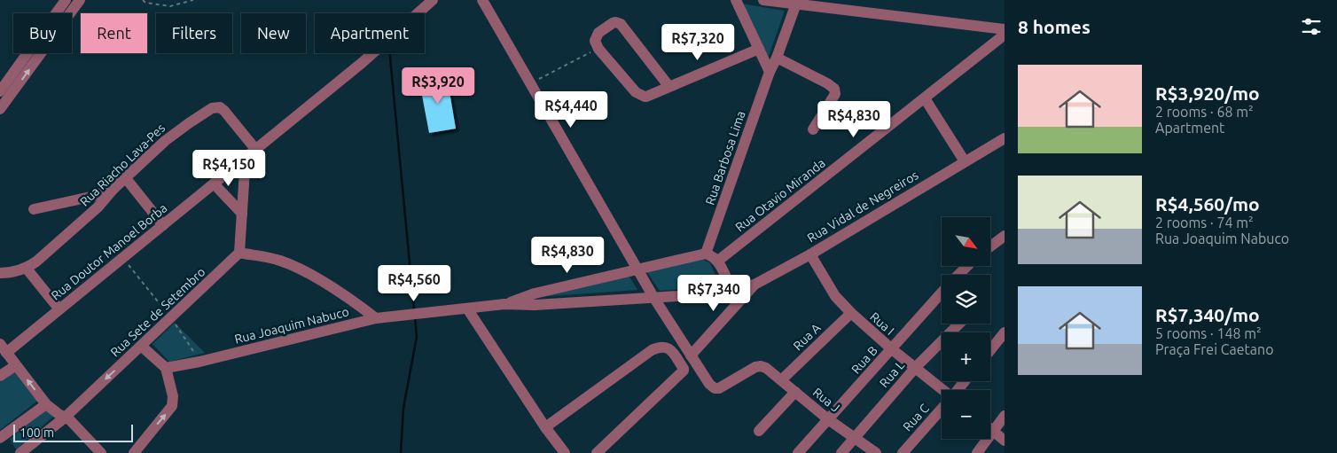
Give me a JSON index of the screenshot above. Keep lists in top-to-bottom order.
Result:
{
  "streets": {
    "street": [
      "Rua Barbosa Lima",
      "Rua Riacho Lava-Pes",
      "Rua Otavio Miranda",
      "Rua Vidal de Negreiros",
      "Rua Doutor Manoel Borba",
      "Rua Sete de Setembro",
      "Rua I",
      "Rua Joaquim Nabuco",
      "Rua A",
      "Rua B",
      "Rua L",
      "Rua J",
      "Rua C"
    ]
  },
  "crossings": [
    ["Rua Riacho Lava-Pes", "Rua Doutor Manoel Borba"],
    ["Rua Vidal de Negreiros", "Rua I"],
    ["Rua Vidal de Negreiros", "Rua Joaquim Nabuco"],
    ["Rua I", "Rua A"],
    ["Rua I", "Rua B"],
    ["Rua I", "Rua L"],
    ["Rua A", "Rua J"],
    ["Rua B", "Rua J"],
    ["Rua L", "Rua J"]
  ],
  "one_way": ["Rua Sete de Setembro"],
  "scale_bar": "100 m",
  "north": "bottom right",
  "page": {
    "heading": "8 homes",
    "chip": [
      "Buy",
      "Rent",
      "Filters",
      "New",
      "Apartment"
    ],
    "price": [
      "R$7,320",
      "R$3,920",
      "R$4,440",
      "R$4,830",
      "R$4,150",
      "R$4,830",
      "R$4,560",
      "R$7,340"
    ],
    "list": [
      {
        "name": "R$3,920/mo",
        "note": "2 rooms · 68 m² · Apartment"
      },
      {
        "name": "R$4,560/mo",
        "note": "2 rooms · 74 m² · Rua Joaquim Nabuco"
      },
      {
        "name": "R$7,340/mo",
        "note": "5 rooms · 148 m² · Praça Frei Caetano"
      }
    ],
    "map_buttons": ["+", "−"],
    "scale": "100 m"
  }
}
